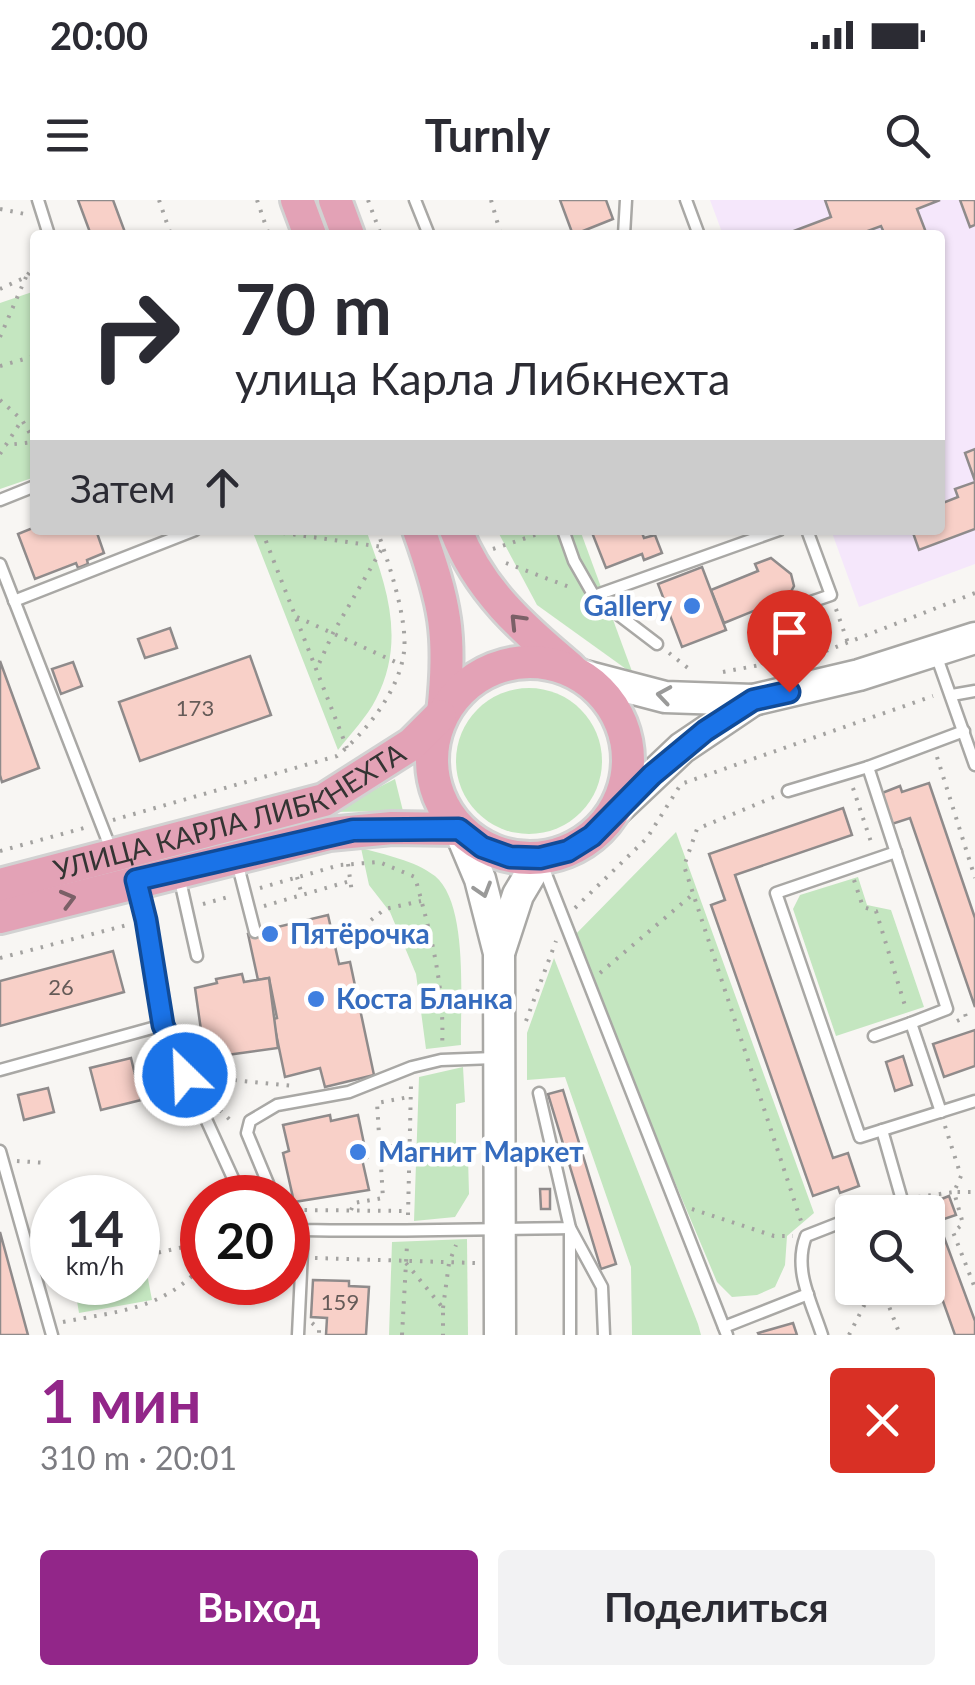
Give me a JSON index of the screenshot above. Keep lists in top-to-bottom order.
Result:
{
  "streets": {
    "main road": ["УЛИЦА КАРЛА ЛИБКНЕХТА"]
  },
  "places": [
    "Gallery",
    "Пятёрочка",
    "Коста Бланка",
    "Магнит Маркет"
  ],
  "house_numbers": ["173", "26", "159"],
  "page": {
    "status": "20:00",
    "header": "Turnly",
    "turn": ["70 m", "улица Карла Либкнехта"],
    "then": "Затем",
    "speed": "14 km/h",
    "limit": "20",
    "heading": ["1 мин", "310 m · 20:01"],
    "buttons": ["Выход", "Поделиться"]
  }
}
